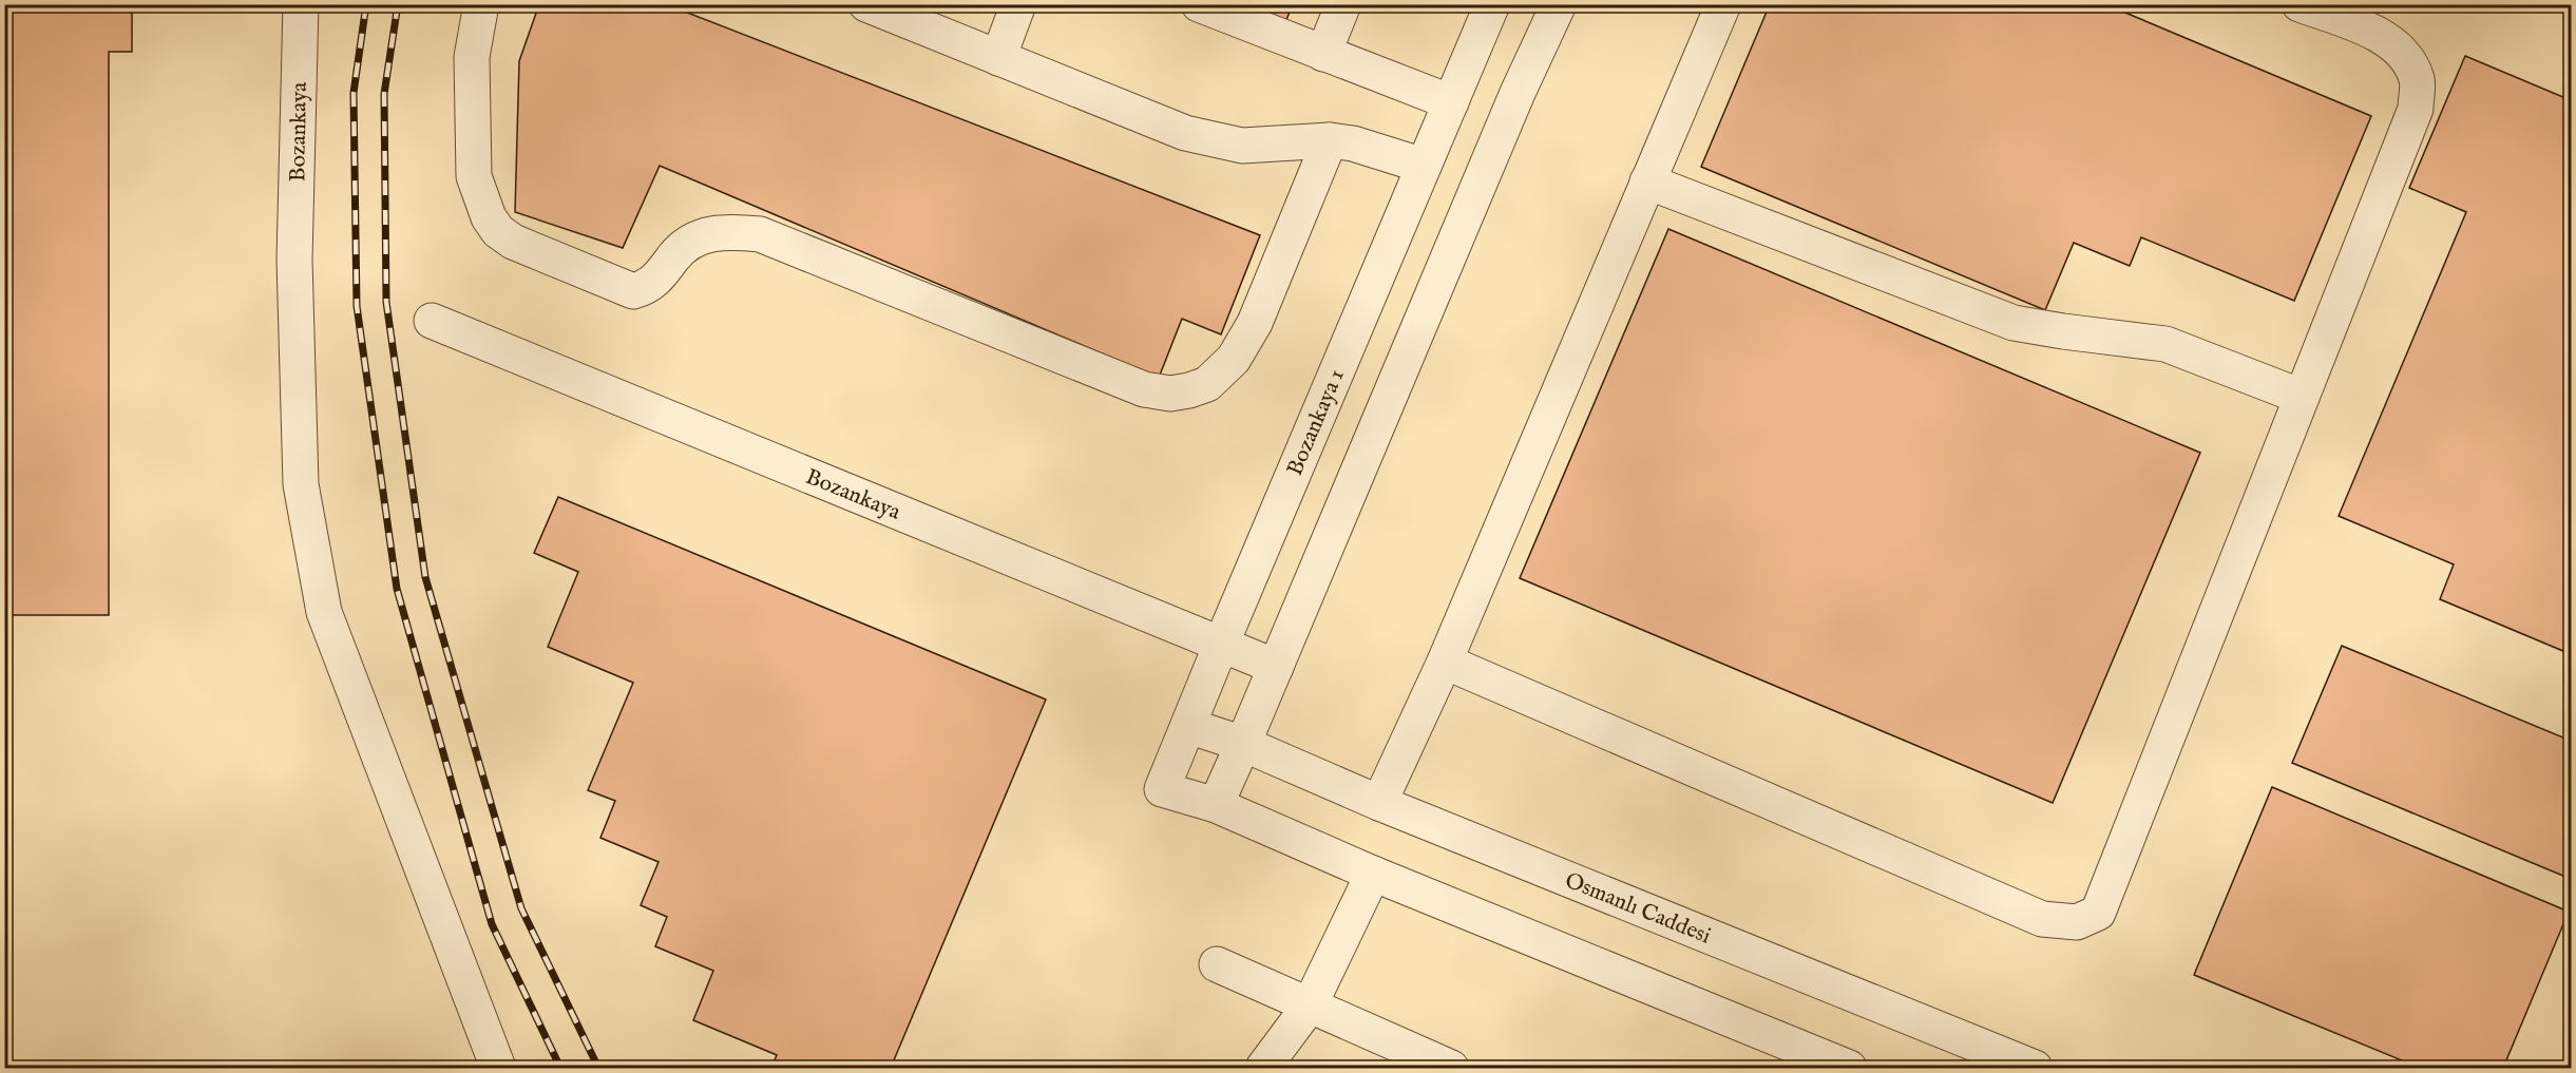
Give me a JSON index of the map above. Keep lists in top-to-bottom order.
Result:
{
  "streets": {
    "street": ["Bozankaya", "Bozankaya 1", "Osmanlı Caddesi"]
  },
  "crossings": [
    ["Bozankaya", "Bozankaya 1"],
    ["Bozankaya 1", "Osmanlı Caddesi"]
  ]
}
